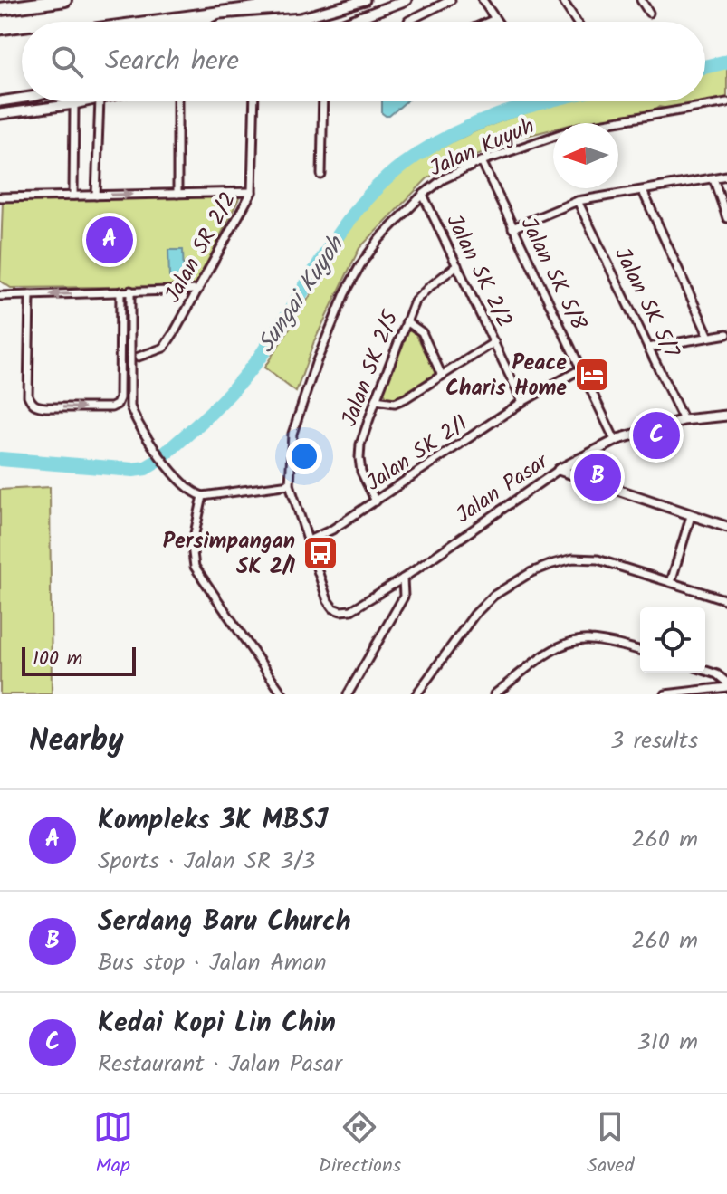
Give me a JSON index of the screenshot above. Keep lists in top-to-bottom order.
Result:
{
  "streets": {
    "street": [
      "Jalan Kuyuh",
      "Jalan SR 2/2",
      "Jalan SK 2/2",
      "Jalan SK 5/8",
      "Jalan SK 5/7",
      "Jalan SK 2/5",
      "Jalan SK 2/1",
      "Jalan Pasar"
    ]
  },
  "crossings": [
    ["Jalan Kuyuh", "Jalan SK 2/2"],
    ["Jalan Kuyuh", "Jalan SK 5/8"],
    ["Jalan Kuyuh", "Jalan SK 2/1"],
    ["Jalan Kuyuh", "Jalan Pasar"],
    ["Jalan SK 2/2", "Jalan SK 2/5"],
    ["Jalan SK 2/2", "Jalan SK 2/1"],
    ["Jalan SK 5/8", "Jalan SK 2/1"],
    ["Jalan SK 5/8", "Jalan Pasar"],
    ["Jalan SK 5/7", "Jalan Pasar"],
    ["Jalan SK 2/5", "Jalan SK 2/1"]
  ],
  "water": ["Sungai Kuyoh"],
  "places": {
    "hotel": ["Peace Charis Home"],
    "bus stop": ["Persimpangan SK 2/1"]
  },
  "scale_bar": "100 m",
  "north": "left",
  "page": {
    "search": "Search here",
    "pins": ["A", "C", "B"],
    "scale": "100 m",
    "heading": ["Nearby", "3 results"],
    "list": [
      {
        "mark": "A",
        "name": "Kompleks 3K MBSJ",
        "note": "Sports · Jalan SR 3/3",
        "value": "260 m"
      },
      {
        "mark": "B",
        "name": "Serdang Baru Church",
        "note": "Bus stop · Jalan Aman",
        "value": "260 m"
      },
      {
        "mark": "C",
        "name": "Kedai Kopi Lin Chin",
        "note": "Restaurant · Jalan Pasar",
        "value": "310 m"
      }
    ],
    "nav": ["Map", "Directions", "Saved"]
  }
}
